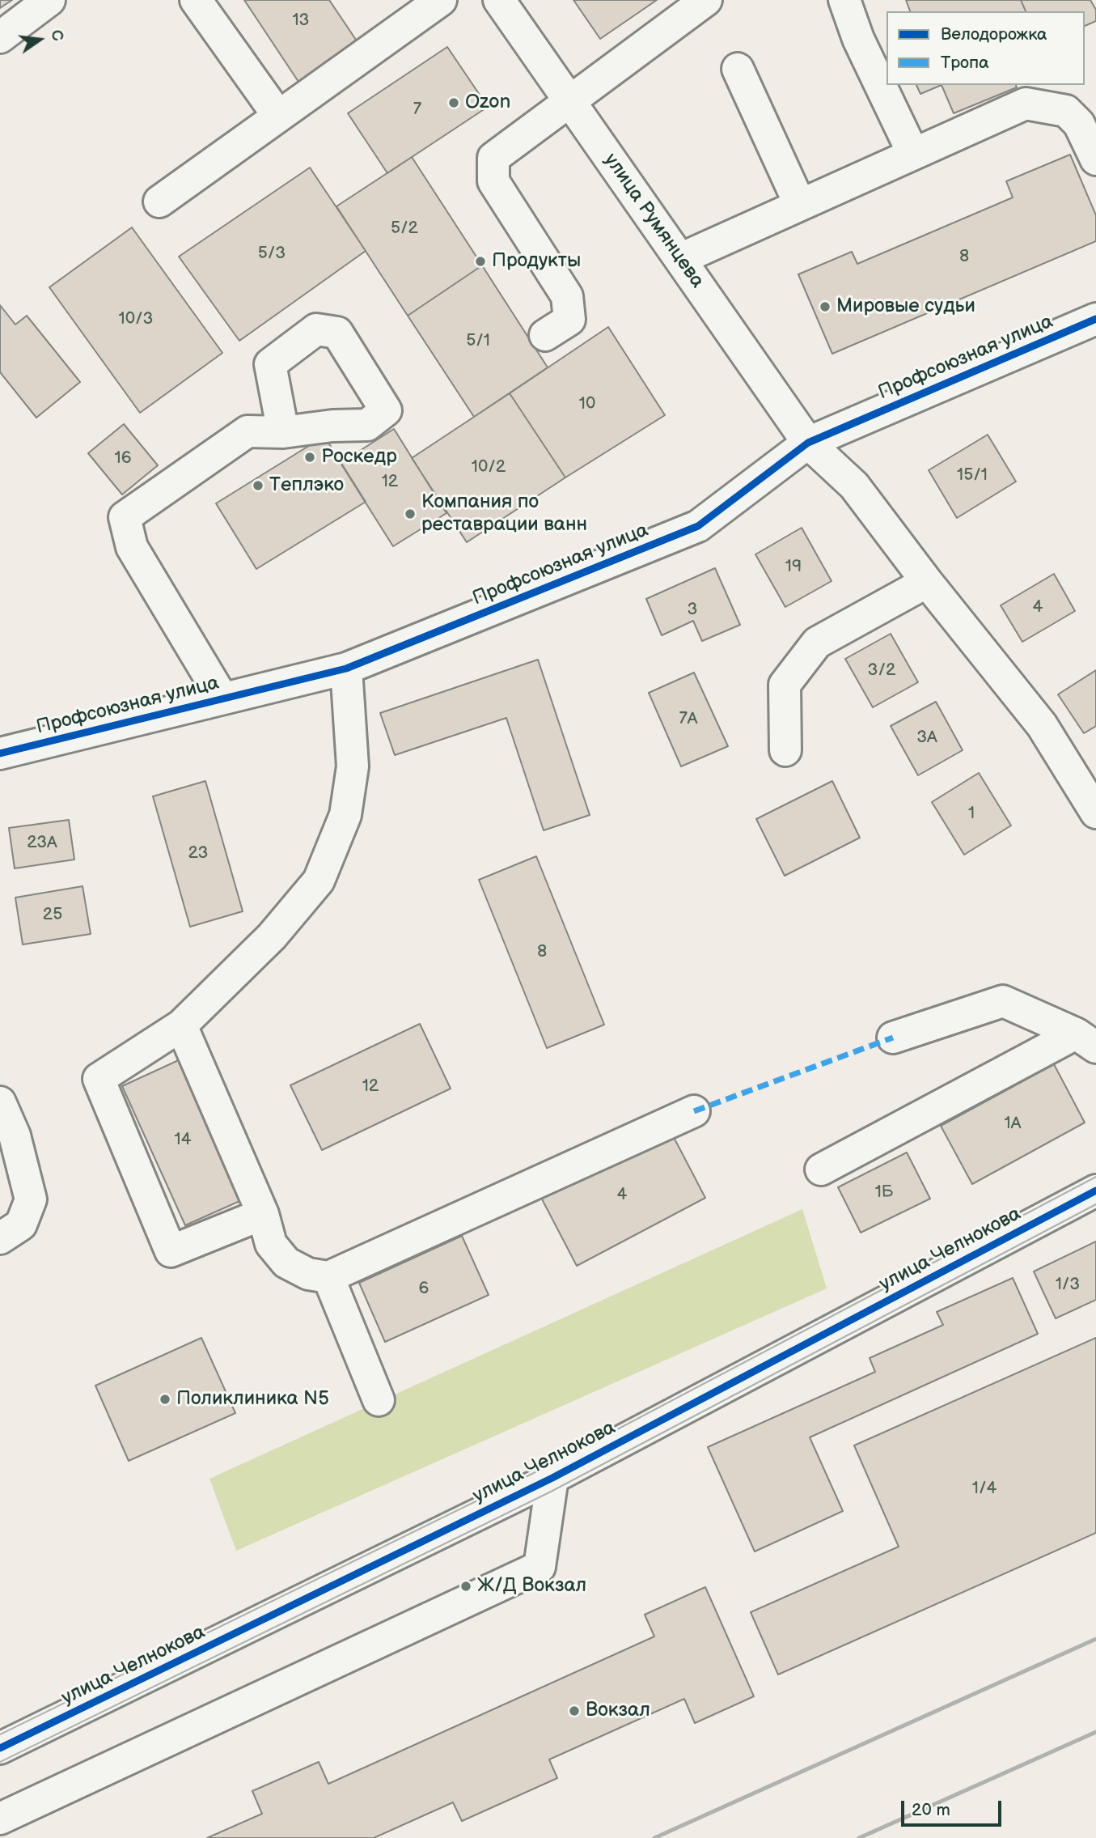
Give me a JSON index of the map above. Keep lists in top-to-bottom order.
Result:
{
  "streets": {
    "street": ["улица Румянцева", "Профсоюзная улица", "улица Челнокова"]
  },
  "crossings": [
    ["улица Румянцева", "Профсоюзная улица"]
  ],
  "places": [
    "Ozon",
    "Продукты",
    "Мировые судьи",
    "Роскедр",
    "Теплэко",
    "Компания по реставрации ванн",
    "Поликлиника N5",
    "Ж/Д Вокзал",
    "Вокзал"
  ],
  "house_numbers": [
    "13",
    "7",
    "5/2",
    "5/3",
    "8",
    "10/3",
    "5/1",
    "10",
    "16",
    "10/2",
    "15/1",
    "12",
    "19",
    "4",
    "3",
    "3/2",
    "7А",
    "3А",
    "1",
    "23А",
    "23",
    "25",
    "8",
    "12",
    "1А",
    "14",
    "1Б",
    "4",
    "1/3",
    "6",
    "1/4"
  ],
  "legend": ["Велодорожка", "Тропа"],
  "scale_bar": "20 m",
  "north": "right"
}
